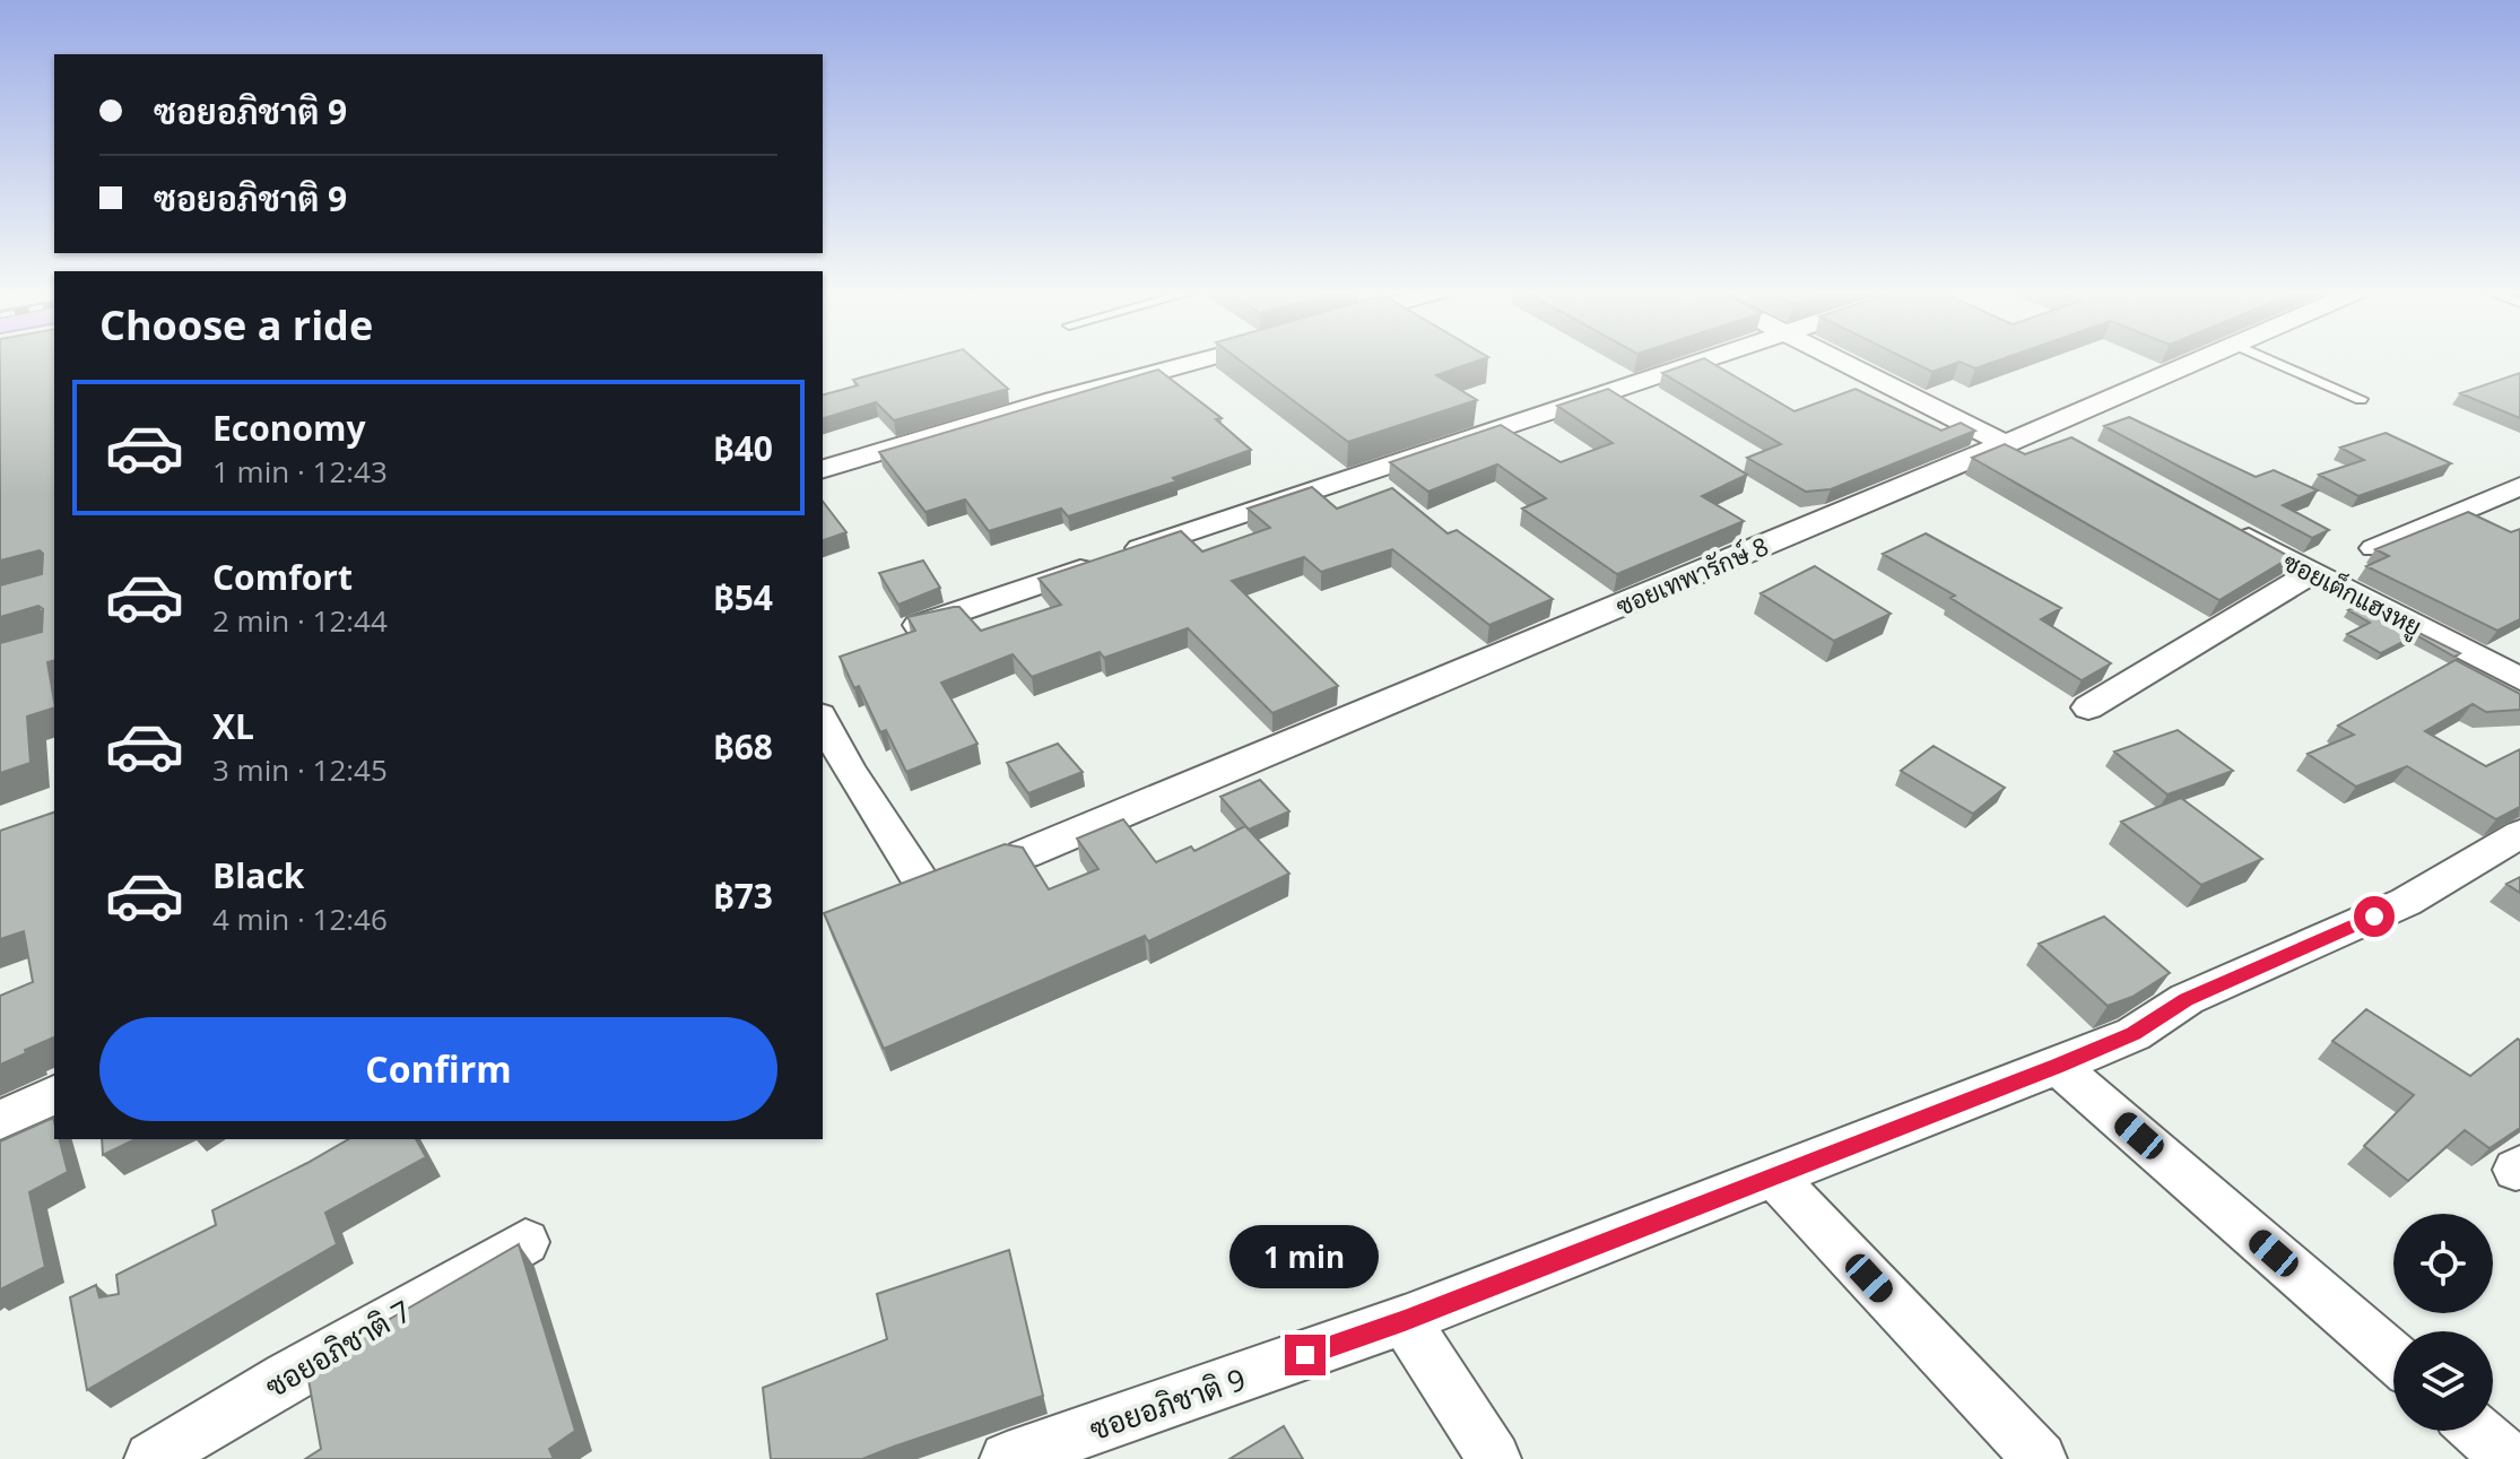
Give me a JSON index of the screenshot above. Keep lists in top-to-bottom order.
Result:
{
  "streets": {
    "street": [
      "ซอยเทพารักษ์ 8",
      "ซอยเต็กแฮงหยู",
      "ซอยอภิชาติ 7",
      "ซอยอภิชาติ 9"
    ]
  },
  "page": {
    "banner": ["ซอยอภิชาติ 9", "ซอยอภิชาติ 9"],
    "heading": "Choose a ride",
    "list": [
      {
        "name": "Economy",
        "note": "1 min · 12:43",
        "value": "฿40"
      },
      {
        "name": "Comfort",
        "note": "2 min · 12:44",
        "value": "฿54"
      },
      {
        "name": "XL",
        "note": "3 min · 12:45",
        "value": "฿68"
      },
      {
        "name": "Black",
        "note": "4 min · 12:46",
        "value": "฿73"
      }
    ],
    "buttons": "Confirm",
    "bubble": "1 min"
  }
}
